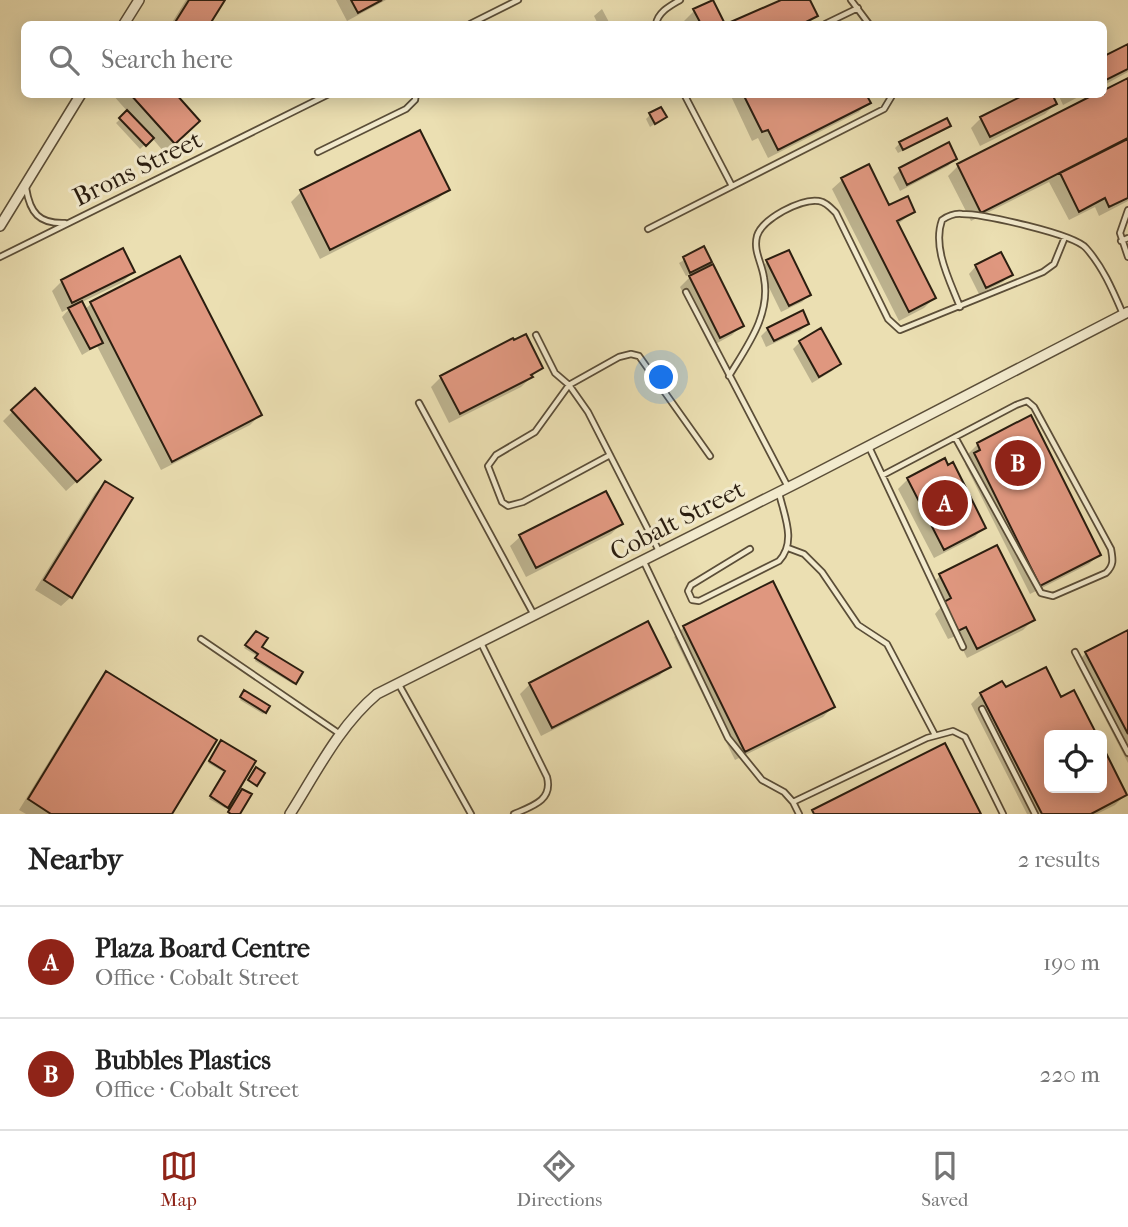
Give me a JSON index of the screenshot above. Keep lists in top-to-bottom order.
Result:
{
  "streets": {
    "street": ["Cobalt Street"],
    "lane": ["Brons Street"]
  },
  "page": {
    "search": "Search here",
    "pins": ["B", "A"],
    "heading": ["Nearby", "2 results"],
    "list": [
      {
        "mark": "A",
        "name": "Plaza Board Centre",
        "note": "Office · Cobalt Street",
        "value": "190 m"
      },
      {
        "mark": "B",
        "name": "Bubbles Plastics",
        "note": "Office · Cobalt Street",
        "value": "220 m"
      }
    ],
    "nav": ["Map", "Directions", "Saved"]
  }
}
